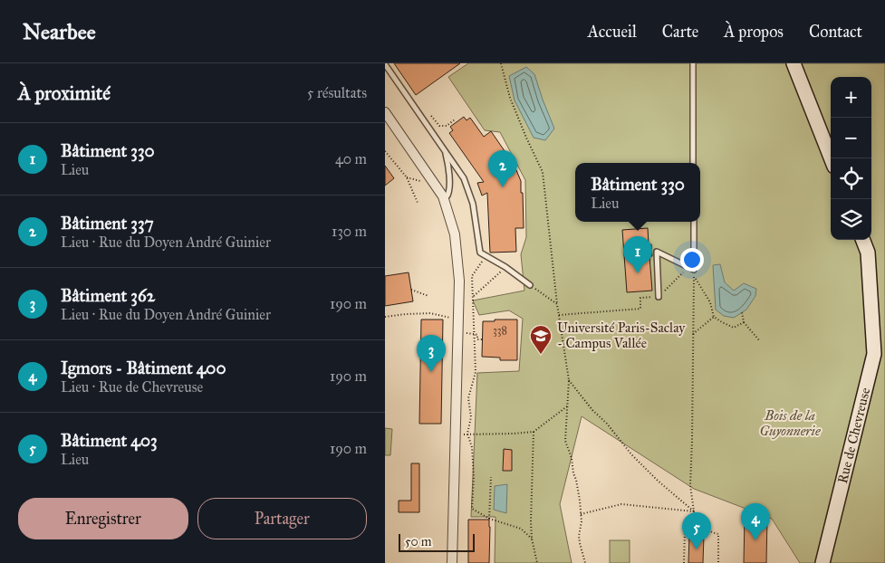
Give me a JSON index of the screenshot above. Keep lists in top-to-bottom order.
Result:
{
  "streets": {
    "street": ["Rue de Chevreuse"]
  },
  "parks": ["Bois de la Guyonnerie"],
  "places": {
    "school or university": ["Université Paris-Saclay - Campus Vallée"]
  },
  "house_numbers": ["338"],
  "scale_bar": "50 m",
  "page": {
    "header": "Nearbee",
    "nav": [
      "Accueil",
      "Carte",
      "À propos",
      "Contact"
    ],
    "heading": ["À proximité", "5 résultats"],
    "map_buttons": ["+", "−"],
    "list": [
      {
        "mark": "1",
        "name": "Bâtiment 330",
        "note": "Lieu",
        "value": "40 m"
      },
      {
        "mark": "2",
        "name": "Bâtiment 337",
        "note": "Lieu · Rue du Doyen André Guinier",
        "value": "130 m"
      },
      {
        "mark": "3",
        "name": "Bâtiment 362",
        "note": "Lieu · Rue du Doyen André Guinier",
        "value": "190 m"
      },
      {
        "mark": "4",
        "name": "Igmors - Bâtiment 400",
        "note": "Lieu · Rue de Chevreuse",
        "value": "190 m"
      },
      {
        "mark": "5",
        "name": "Bâtiment 403",
        "note": "Lieu",
        "value": "190 m"
      }
    ],
    "pins": [
      "2",
      "1",
      "3",
      "4",
      "5"
    ],
    "popup": ["Bâtiment 330", "Lieu"],
    "buttons": ["Enregistrer", "Partager"],
    "scale": "50 m"
  }
}
